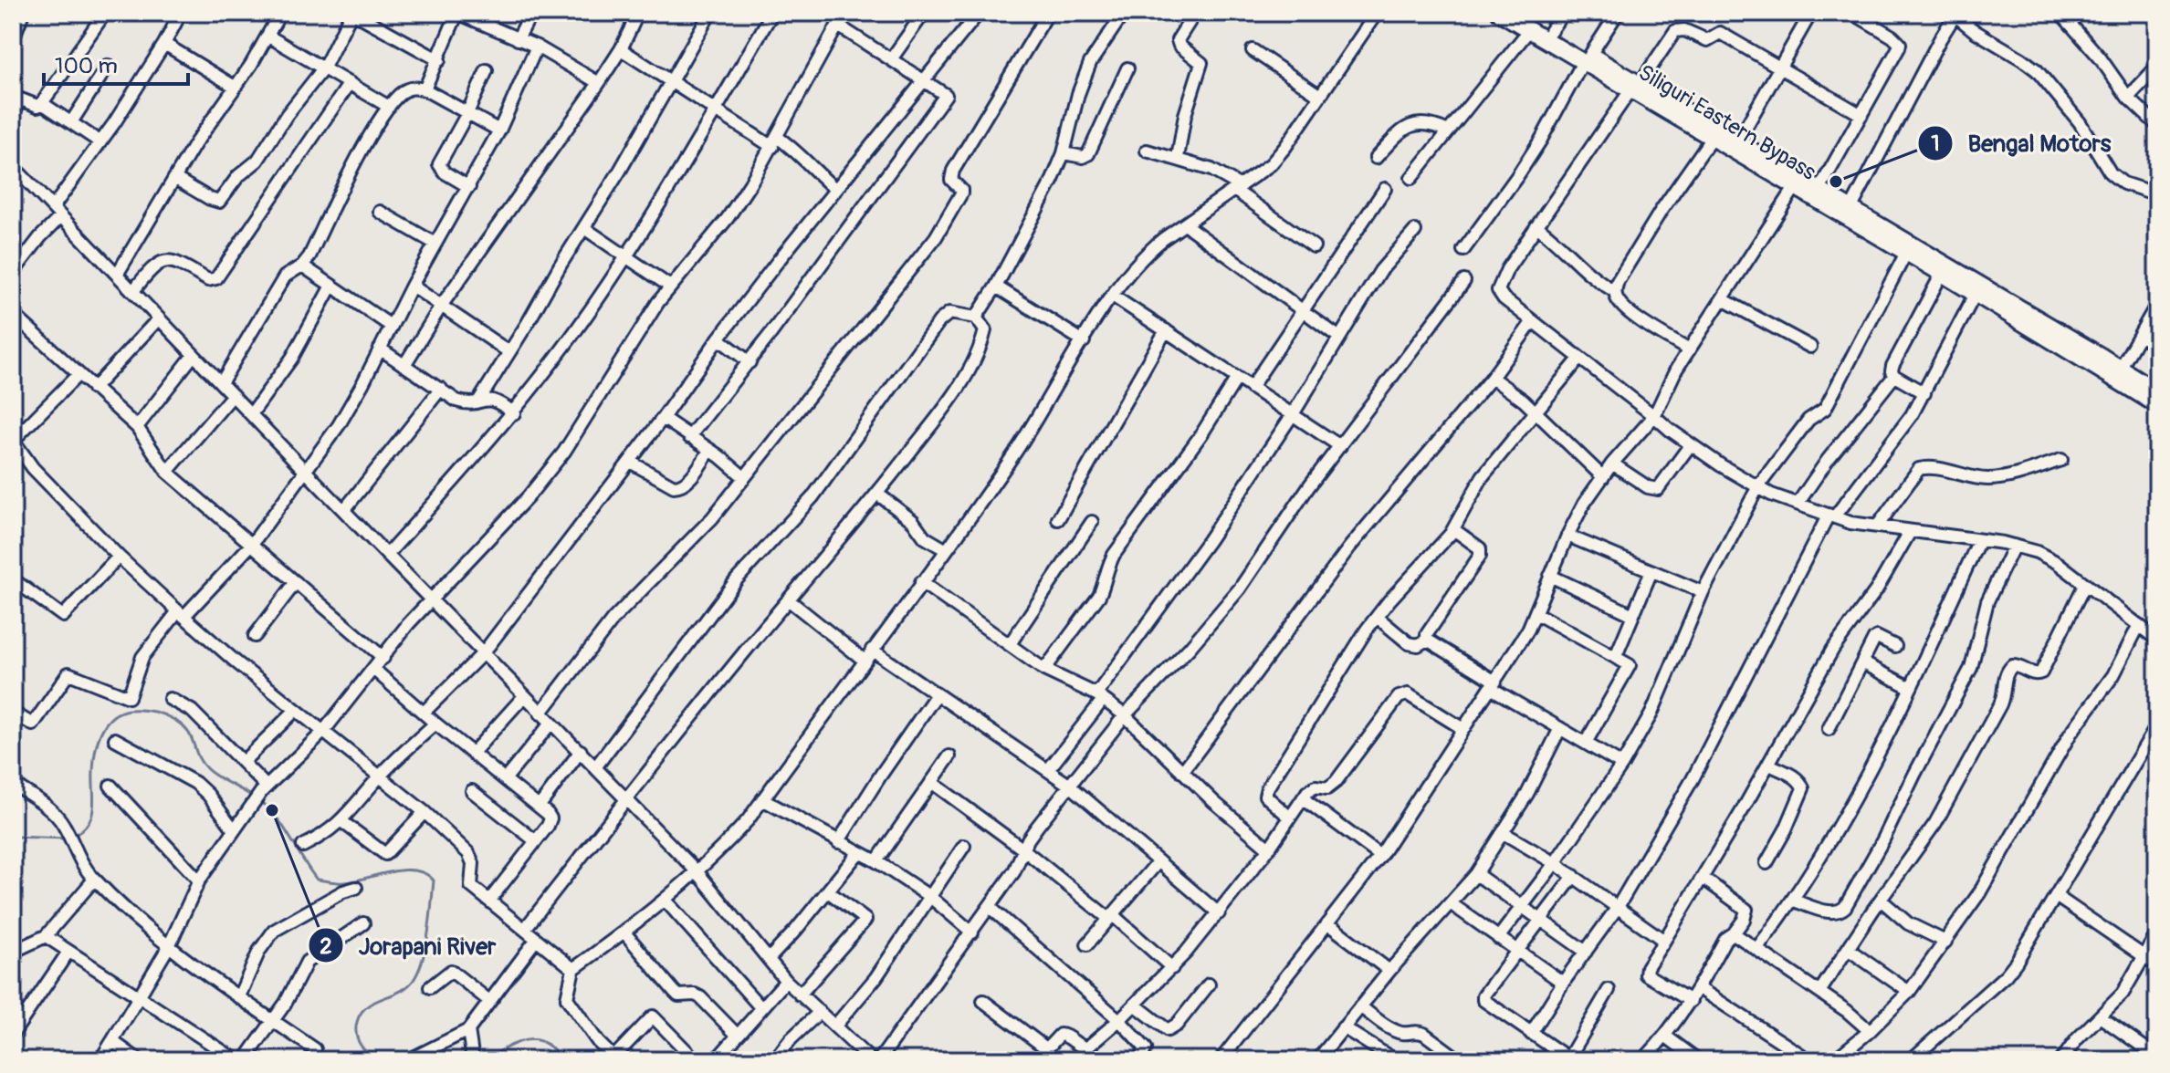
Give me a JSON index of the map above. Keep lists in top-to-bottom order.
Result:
{
  "streets": {
    "main road": ["Siliguri Eastern Bypass"]
  },
  "places": ["Bengal Motors", "Jorapani River"],
  "scale_bar": "100 m"
}
